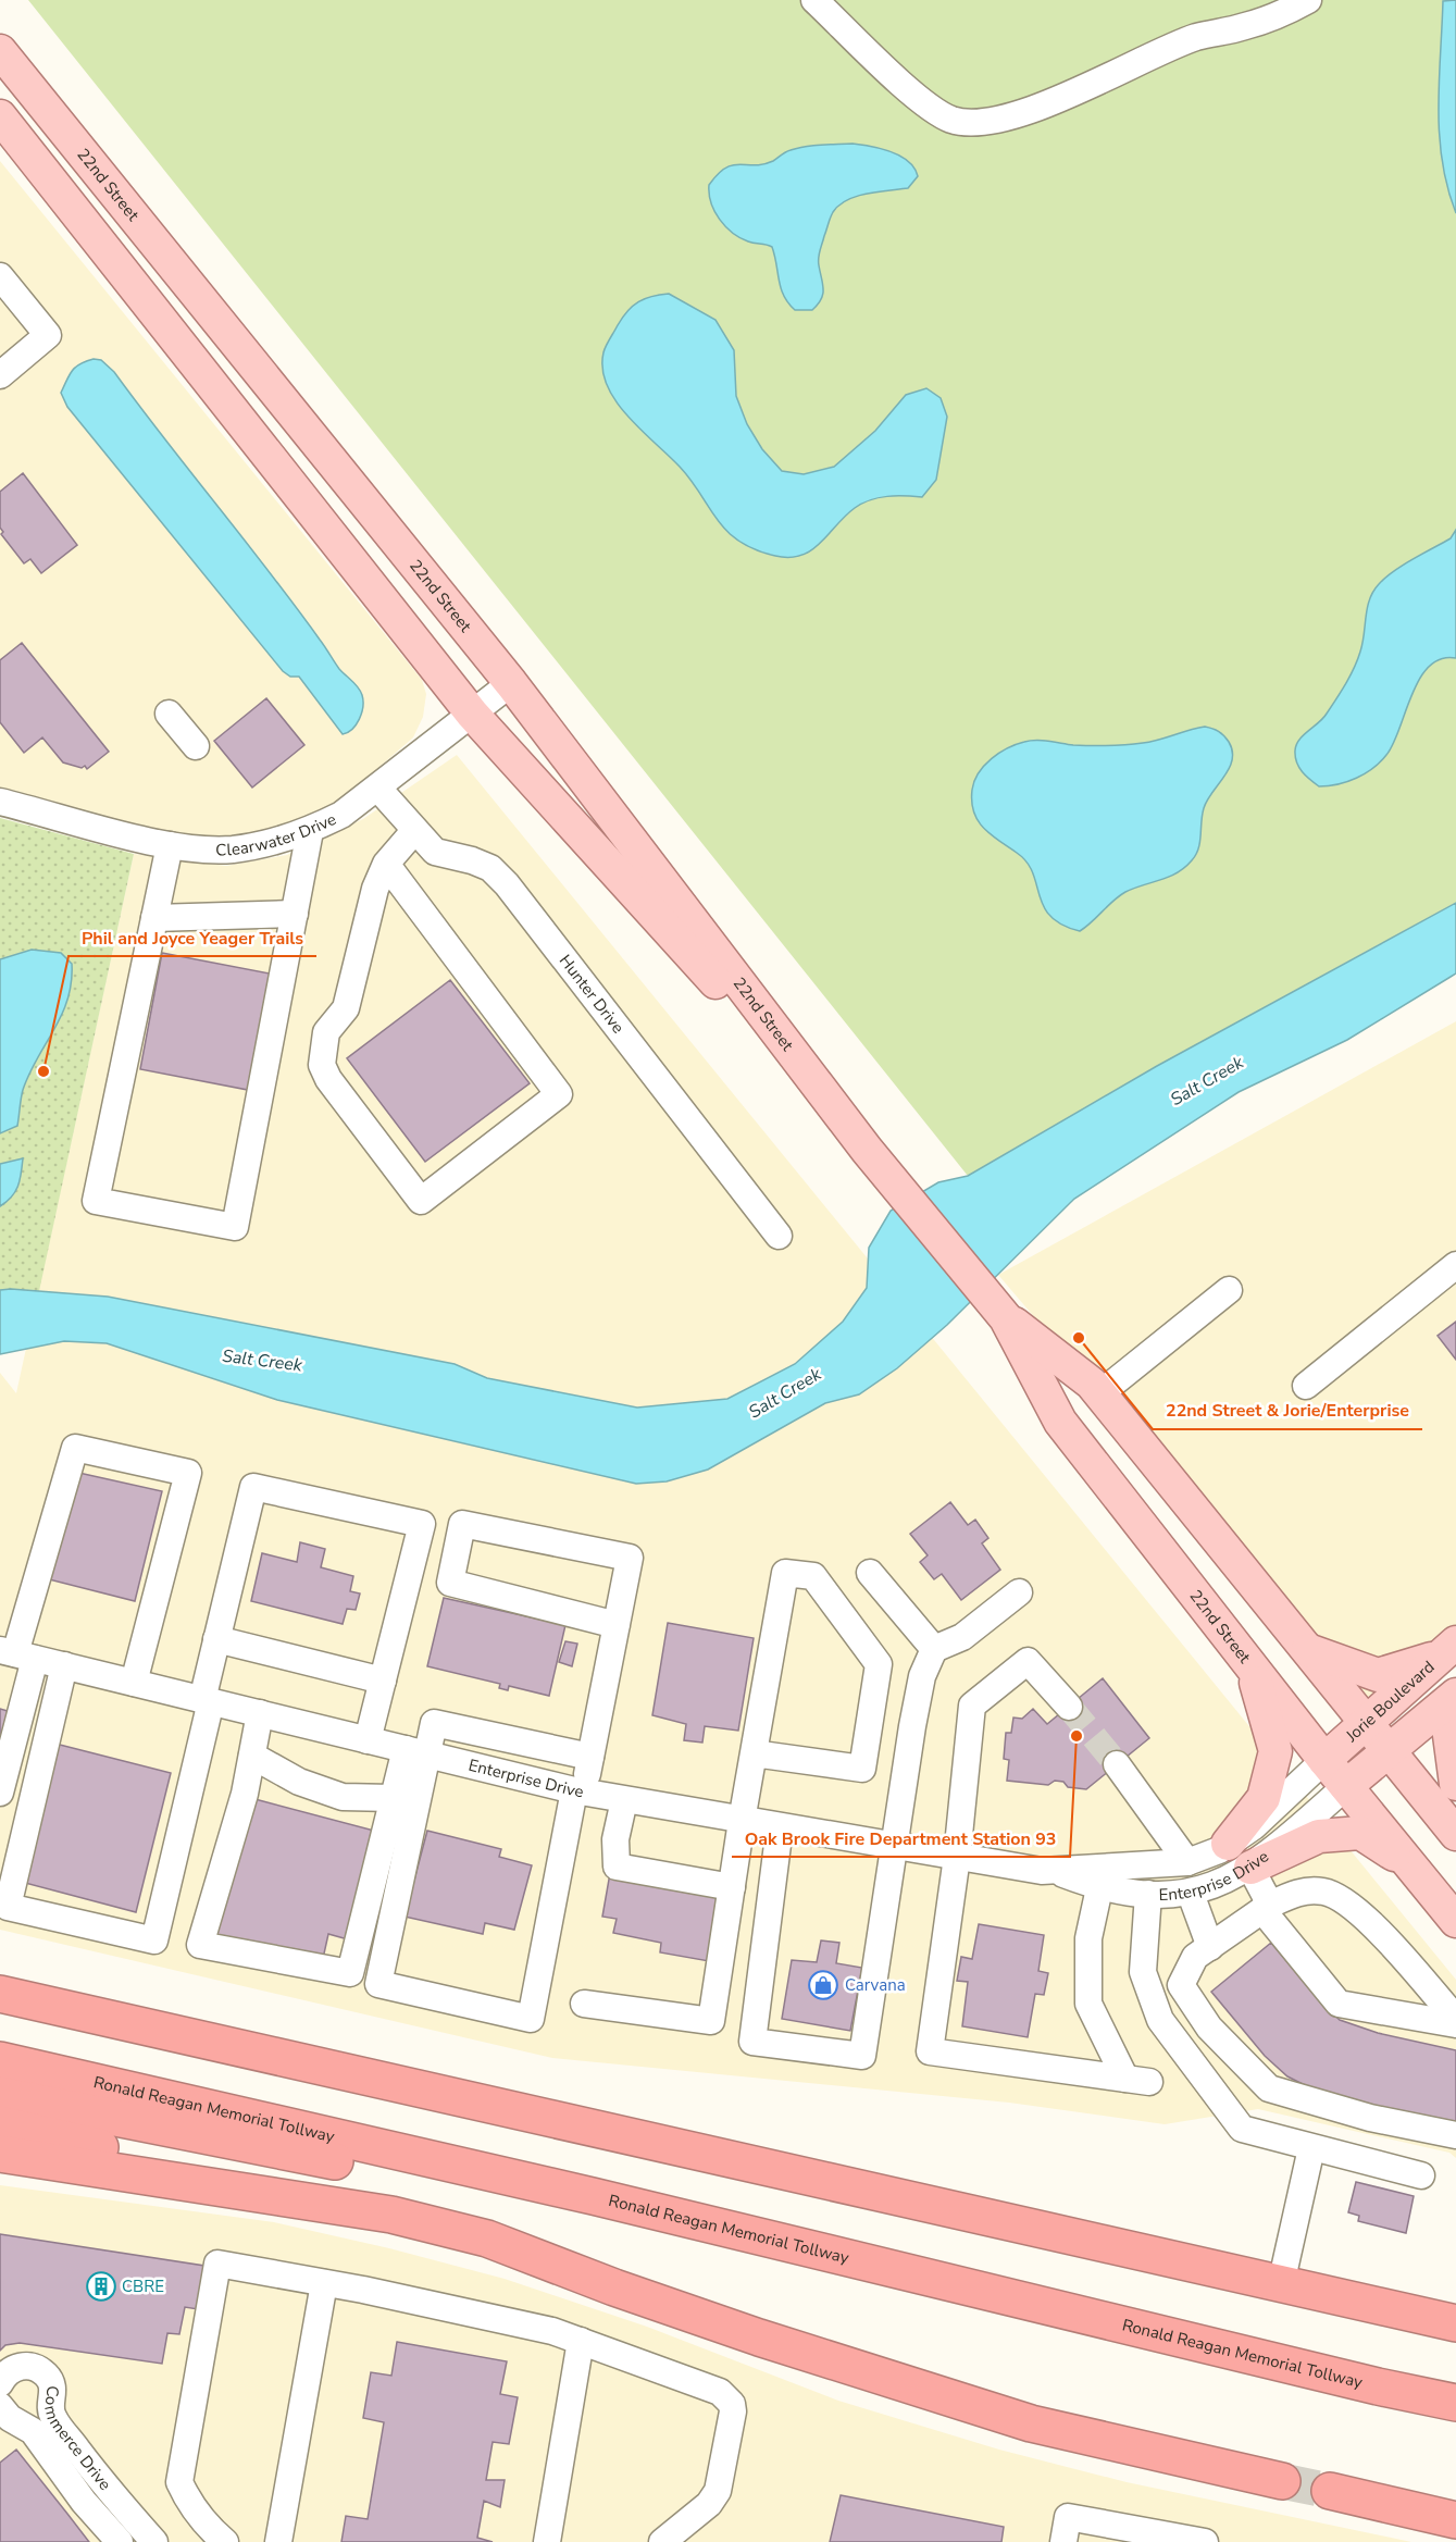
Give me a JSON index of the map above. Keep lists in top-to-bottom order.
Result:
{
  "streets": {
    "highway": ["Ronald Reagan Memorial Tollway"],
    "main road": ["22nd Street", "Jorie Boulevard"],
    "street": [
      "Clearwater Drive",
      "Hunter Drive",
      "Enterprise Drive",
      "Commerce Drive"
    ]
  },
  "crossings": [
    ["22nd Street", "Clearwater Drive"],
    ["22nd Street", "Jorie Boulevard"],
    ["22nd Street", "Enterprise Drive"],
    ["Clearwater Drive", "Hunter Drive"],
    ["Jorie Boulevard", "Enterprise Drive"]
  ],
  "water": ["Salt Creek"],
  "places": {
    "other": ["Phil and Joyce Yeager Trails", "22nd Street & Jorie/Enterprise", "Oak Brook Fire Department Station 93"],
    "shop": ["Carvana"],
    "building": ["CBRE"]
  }
}
